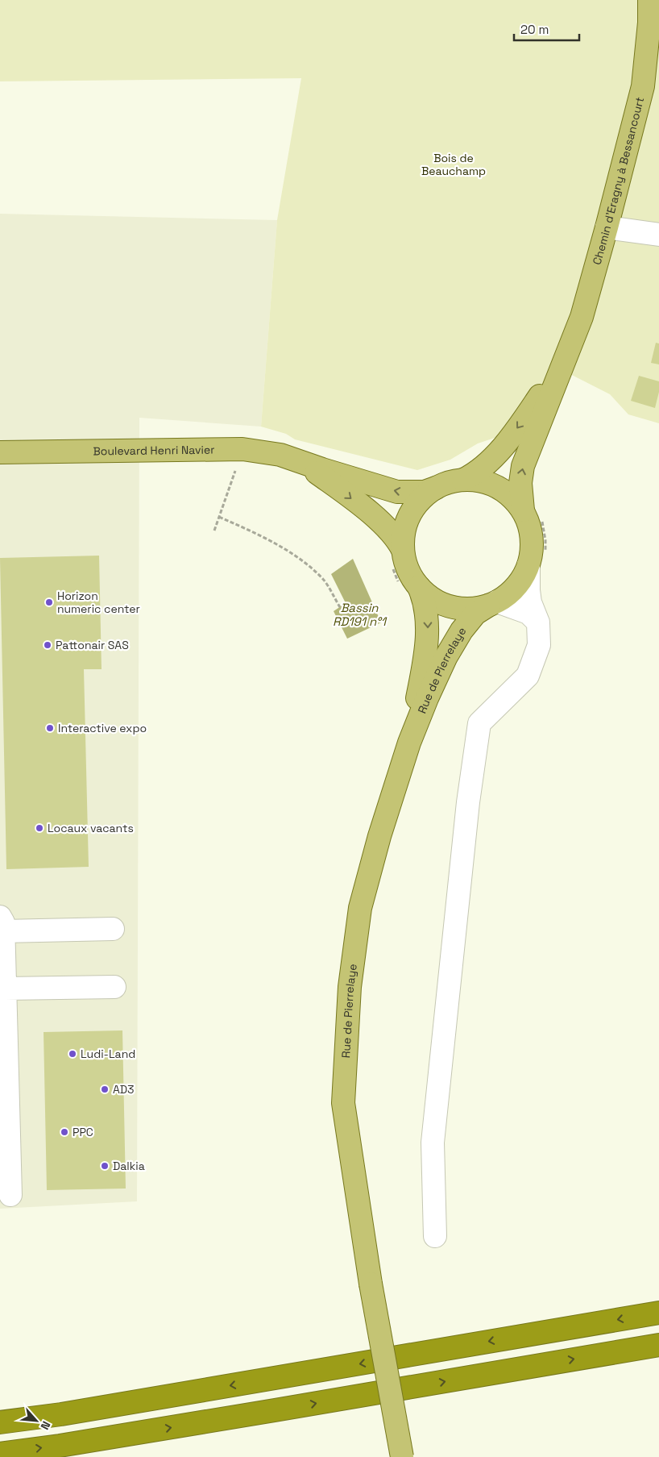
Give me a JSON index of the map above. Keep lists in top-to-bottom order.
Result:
{
  "streets": {
    "main road": ["Chemin d'Eragny à Bessancourt", "Boulevard Henri Navier", "Rue de Pierrelaye"]
  },
  "crossings": [
    ["Chemin d'Eragny à Bessancourt", "Boulevard Henri Navier"],
    ["Chemin d'Eragny à Bessancourt", "Rue de Pierrelaye"],
    ["Boulevard Henri Navier", "Rue de Pierrelaye"]
  ],
  "water": ["Bassin RD191 n°1"],
  "parks": ["Bois de Beauchamp"],
  "places": [
    "Horizon numeric center",
    "Pattonair SAS",
    "Interactive expo",
    "Locaux vacants",
    "Ludi-Land",
    "AD3",
    "PPC",
    "Dalkia"
  ],
  "scale_bar": "20 m",
  "north": "bottom right"
}
